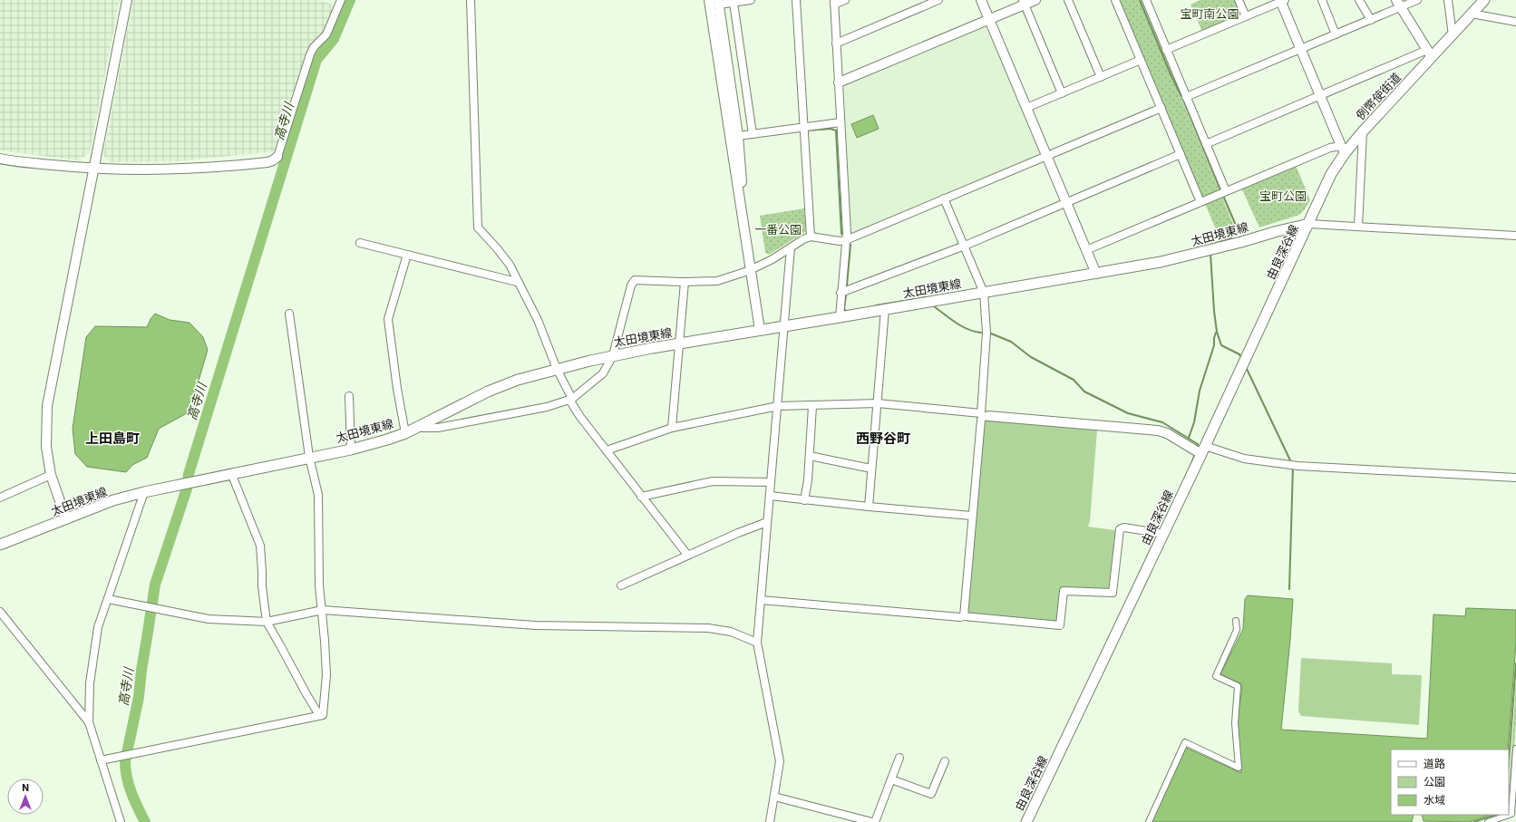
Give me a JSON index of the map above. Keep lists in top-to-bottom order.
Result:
{
  "streets": {
    "main road": ["例幣使街道", "太田境東線", "由良深谷線"]
  },
  "crossings": [
    ["例幣使街道", "太田境東線"],
    ["例幣使街道", "由良深谷線"],
    ["太田境東線", "由良深谷線"]
  ],
  "districts": ["上田島町", "西野谷町"],
  "water": ["高寺川"],
  "parks": ["宝町南公園", "宝町公園", "一番公園"],
  "legend": ["道路", "公園", "水域"],
  "north": "top"
}
